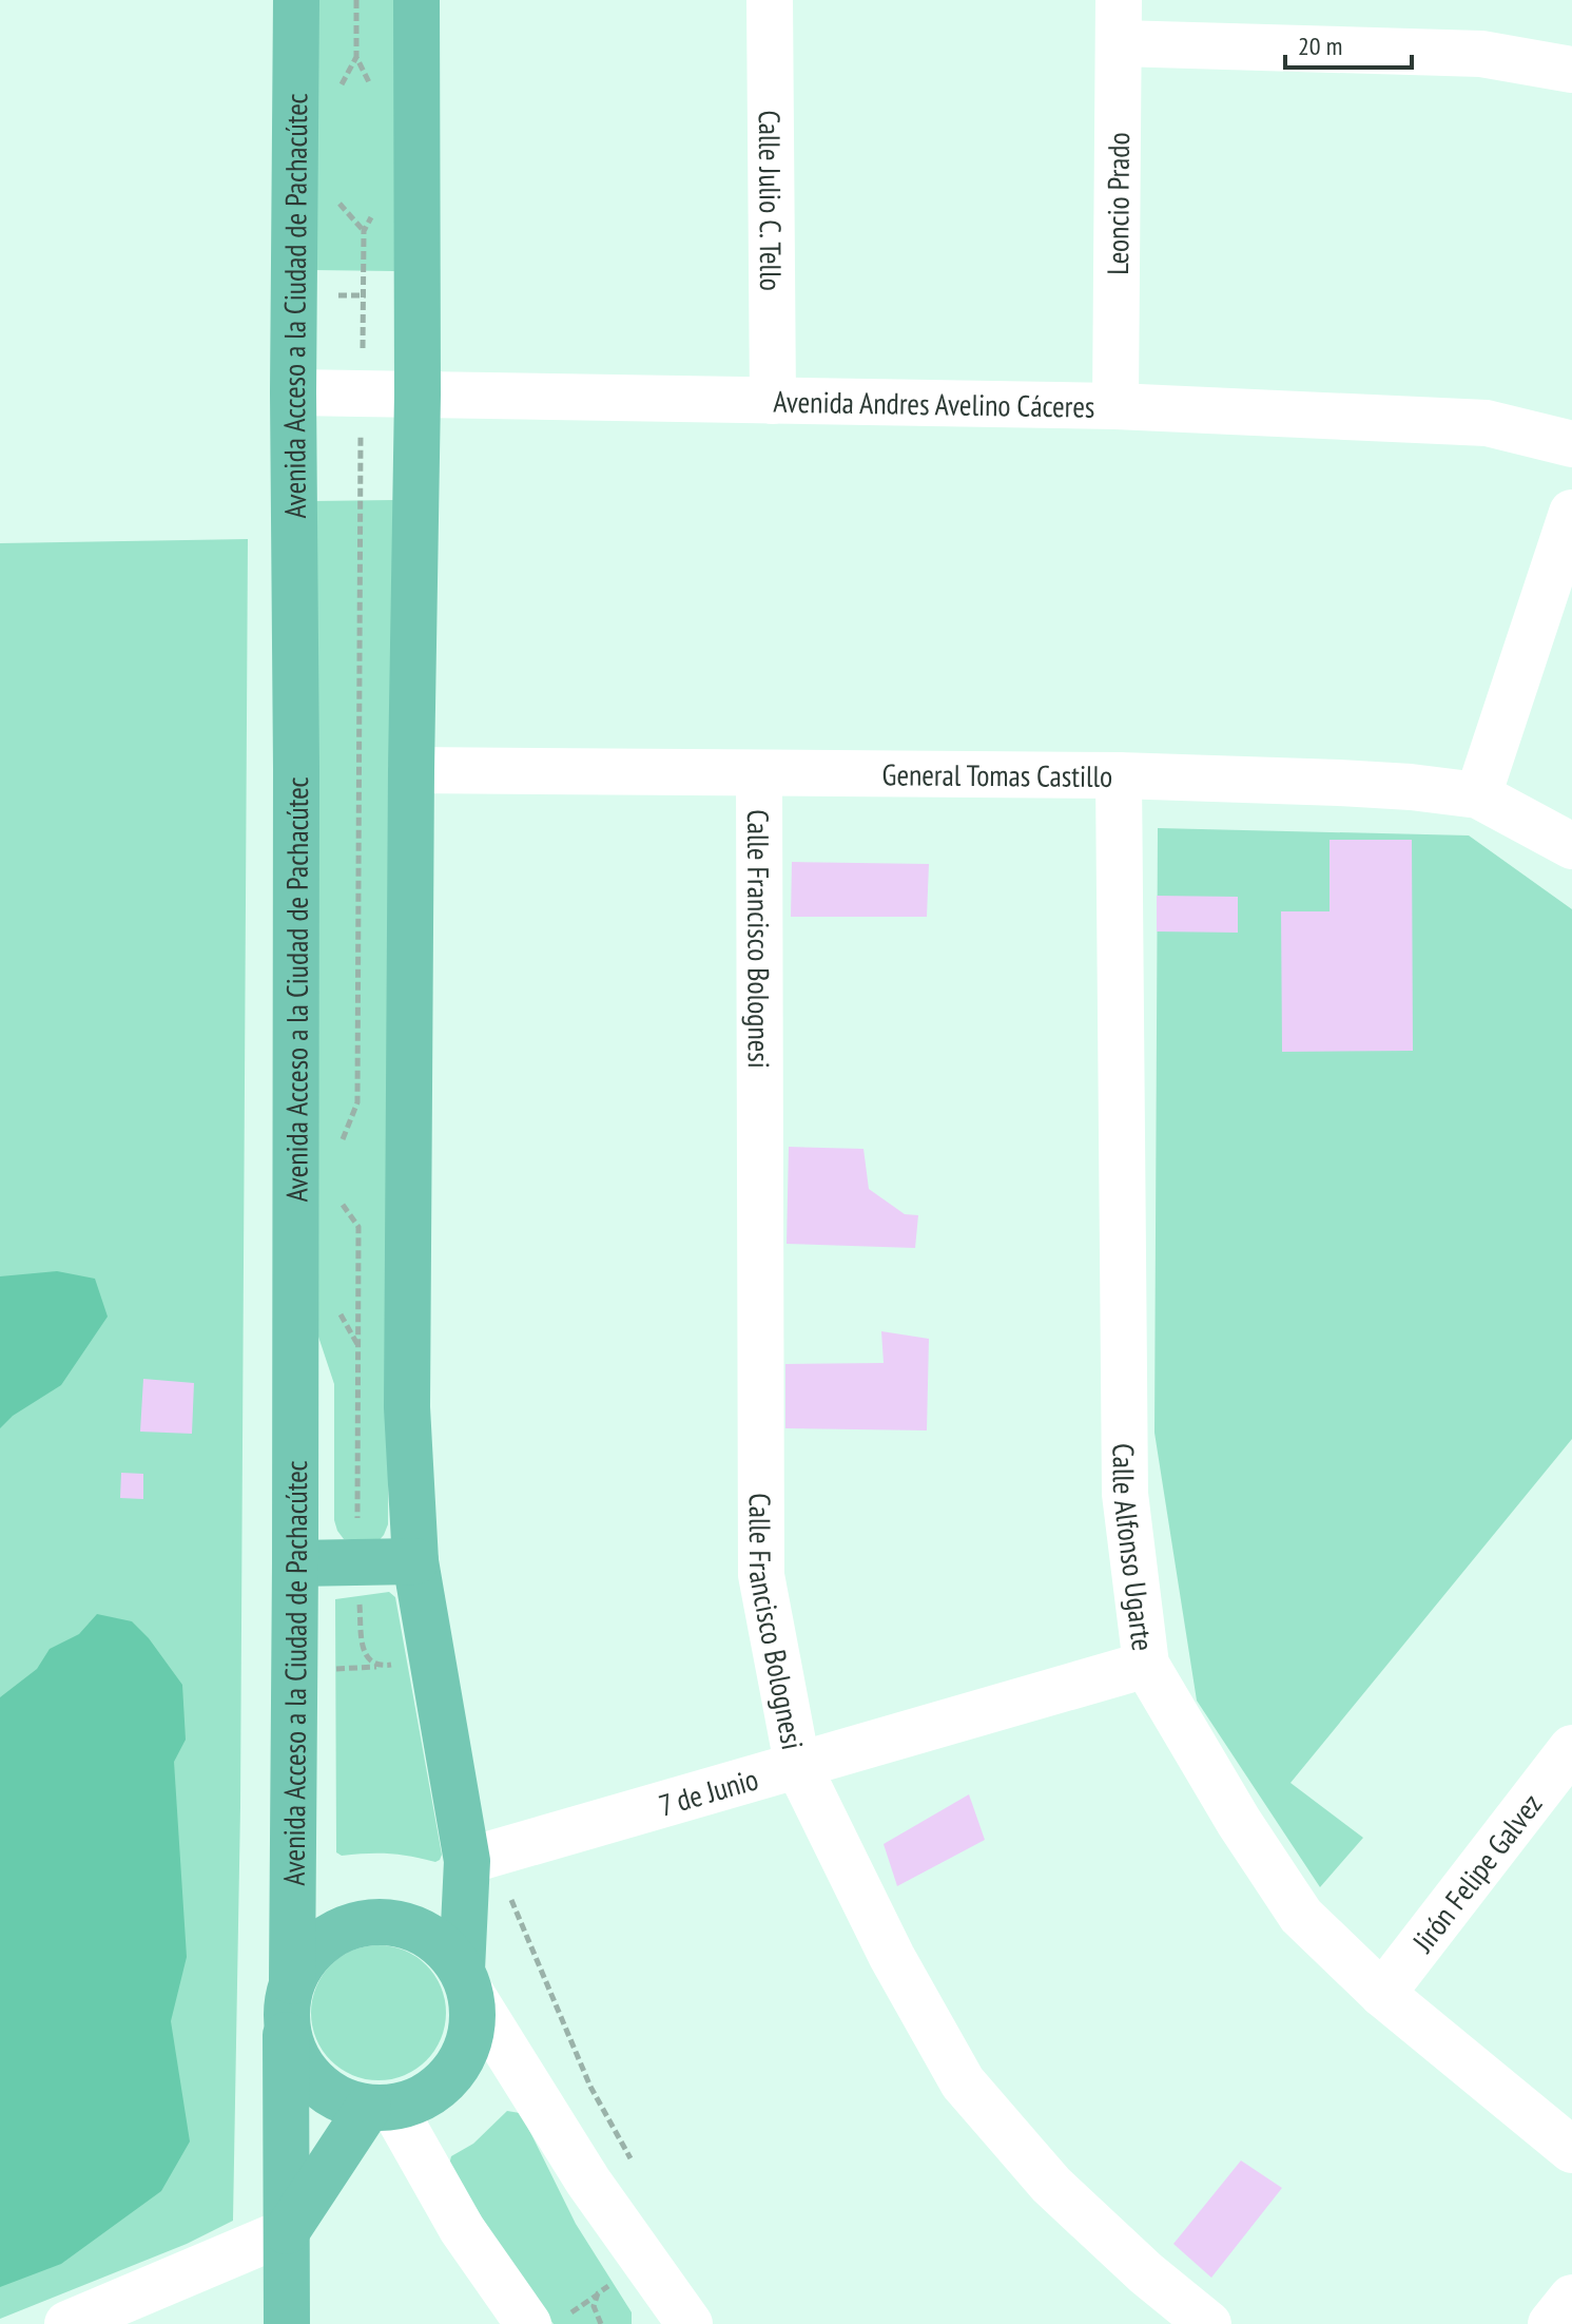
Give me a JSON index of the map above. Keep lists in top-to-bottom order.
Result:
{
  "streets": {
    "main road": ["Avenida Acceso a la Ciudad de Pachacútec"],
    "street": [
      "Calle Julio C. Tello",
      "Leoncio Prado",
      "Avenida Andres Avelino Cáceres",
      "General Tomas Castillo",
      "Calle Francisco Bolognesi",
      "Calle Alfonso Ugarte",
      "7 de Junio",
      "Jirón Felipe Galvez"
    ]
  },
  "crossings": [
    ["Calle Julio C. Tello", "Avenida Andres Avelino Cáceres"],
    ["Leoncio Prado", "Avenida Andres Avelino Cáceres"],
    ["Avenida Acceso a la Ciudad de Pachacútec", "Avenida Andres Avelino Cáceres"],
    ["General Tomas Castillo", "Calle Francisco Bolognesi"],
    ["General Tomas Castillo", "Calle Alfonso Ugarte"],
    ["Calle Francisco Bolognesi", "7 de Junio"],
    ["Calle Alfonso Ugarte", "7 de Junio"],
    ["Calle Alfonso Ugarte", "Jirón Felipe Galvez"]
  ],
  "scale_bar": "20 m"
}
